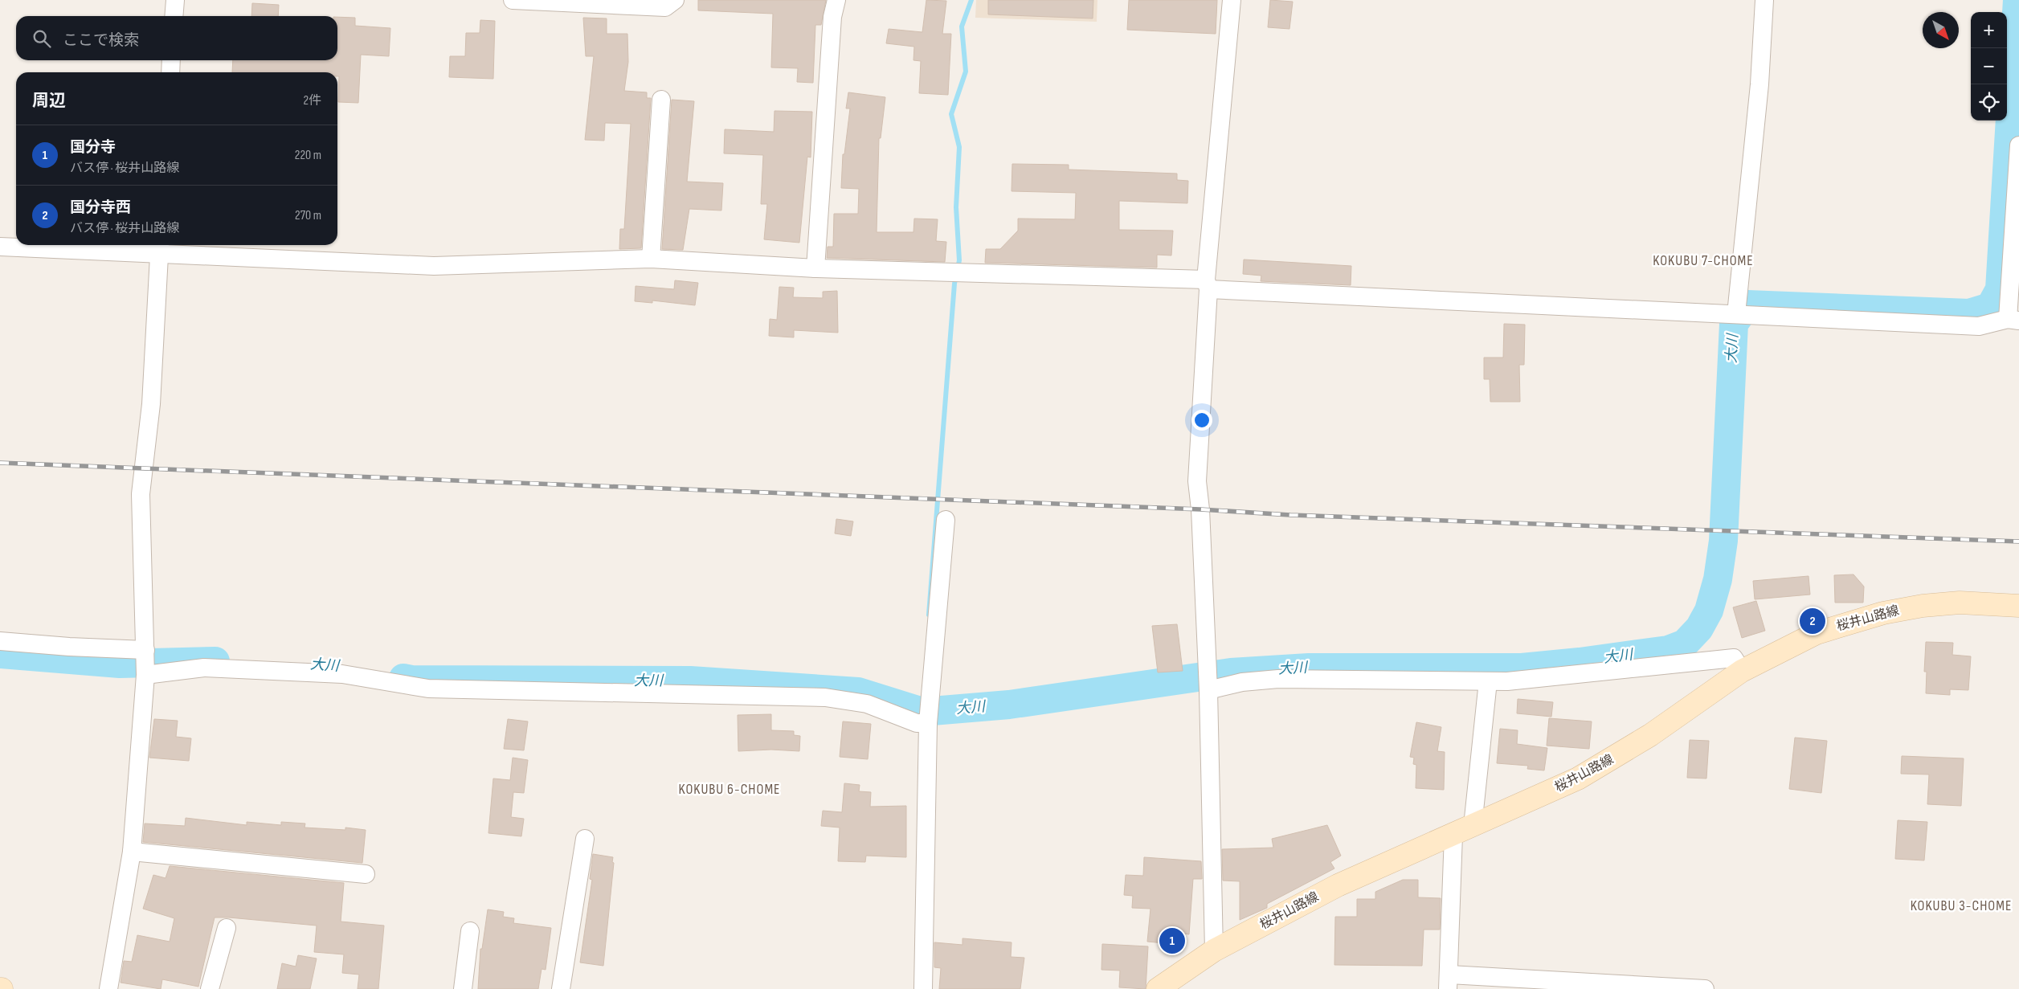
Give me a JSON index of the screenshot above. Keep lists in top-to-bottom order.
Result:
{
  "streets": {
    "main road": ["桜井山路線"]
  },
  "districts": ["KOKUBU 7-CHOME", "KOKUBU 6-CHOME", "KOKUBU 3-CHOME"],
  "water": ["大川"],
  "north": "bottom right",
  "page": {
    "map_buttons": ["+", "−"],
    "search": "ここで検索",
    "heading": ["周辺", "2件"],
    "list": [
      {
        "mark": "1",
        "name": "国分寺",
        "note": "バス停 · 桜井山路線",
        "value": "220 m"
      },
      {
        "mark": "2",
        "name": "国分寺西",
        "note": "バス停 · 桜井山路線",
        "value": "270 m"
      }
    ],
    "pins": ["2", "1"]
  }
}
